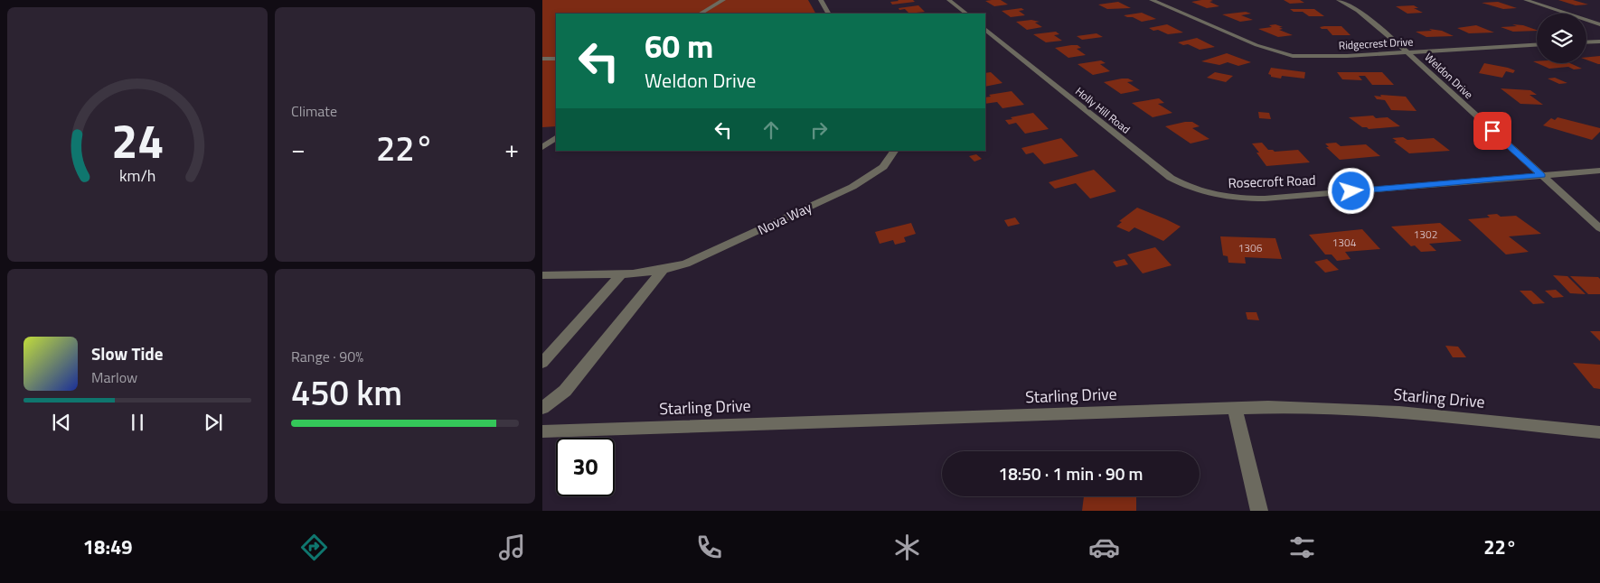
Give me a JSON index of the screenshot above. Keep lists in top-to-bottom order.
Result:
{
  "streets": {
    "street": [
      "Ridgecrest Drive",
      "Weldon Drive",
      "Holly Hill Road",
      "Rosecroft Road",
      "Nova Way",
      "Starling Drive"
    ]
  },
  "crossings": [
    ["Ridgecrest Drive", "Weldon Drive"],
    ["Weldon Drive", "Rosecroft Road"],
    ["Holly Hill Road", "Rosecroft Road"]
  ],
  "house_numbers": ["1302", "1304", "1306"],
  "page": {
    "tile": [
      "Climate",
      ["Range · 90%", "450 km"]
    ],
    "turn": ["60 m", "Weldon Drive"],
    "heat": ["−", "22°", "+"],
    "song": ["Slow Tide", "Marlow"],
    "limit": "30",
    "trip": "18:50 · 1 min · 90 m",
    "tabs": ["18:49", "22°"],
    "gauge": ["24", "km/h"]
  }
}
